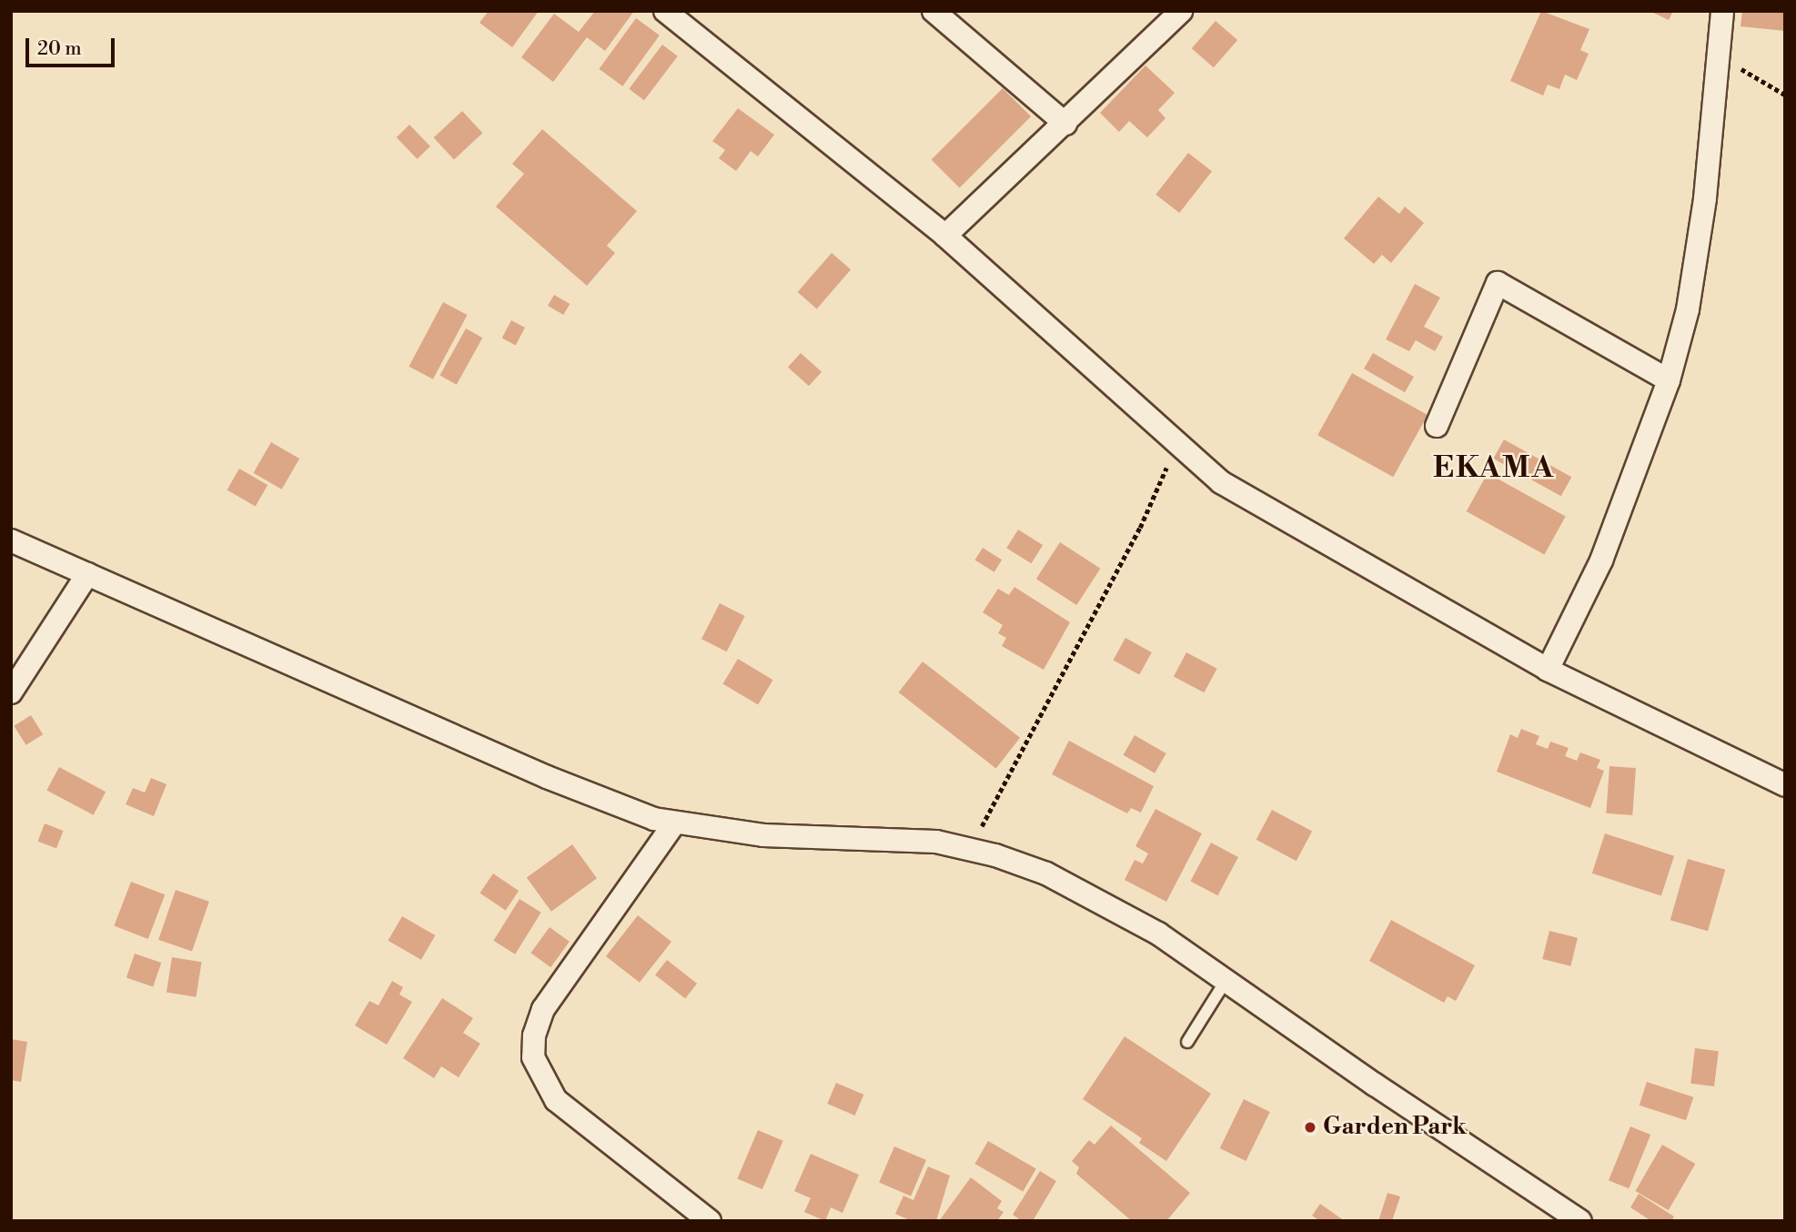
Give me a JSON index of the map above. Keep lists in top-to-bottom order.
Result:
{
  "districts": ["EKAMA"],
  "places": ["Garden Park"],
  "scale_bar": "20 m"
}
